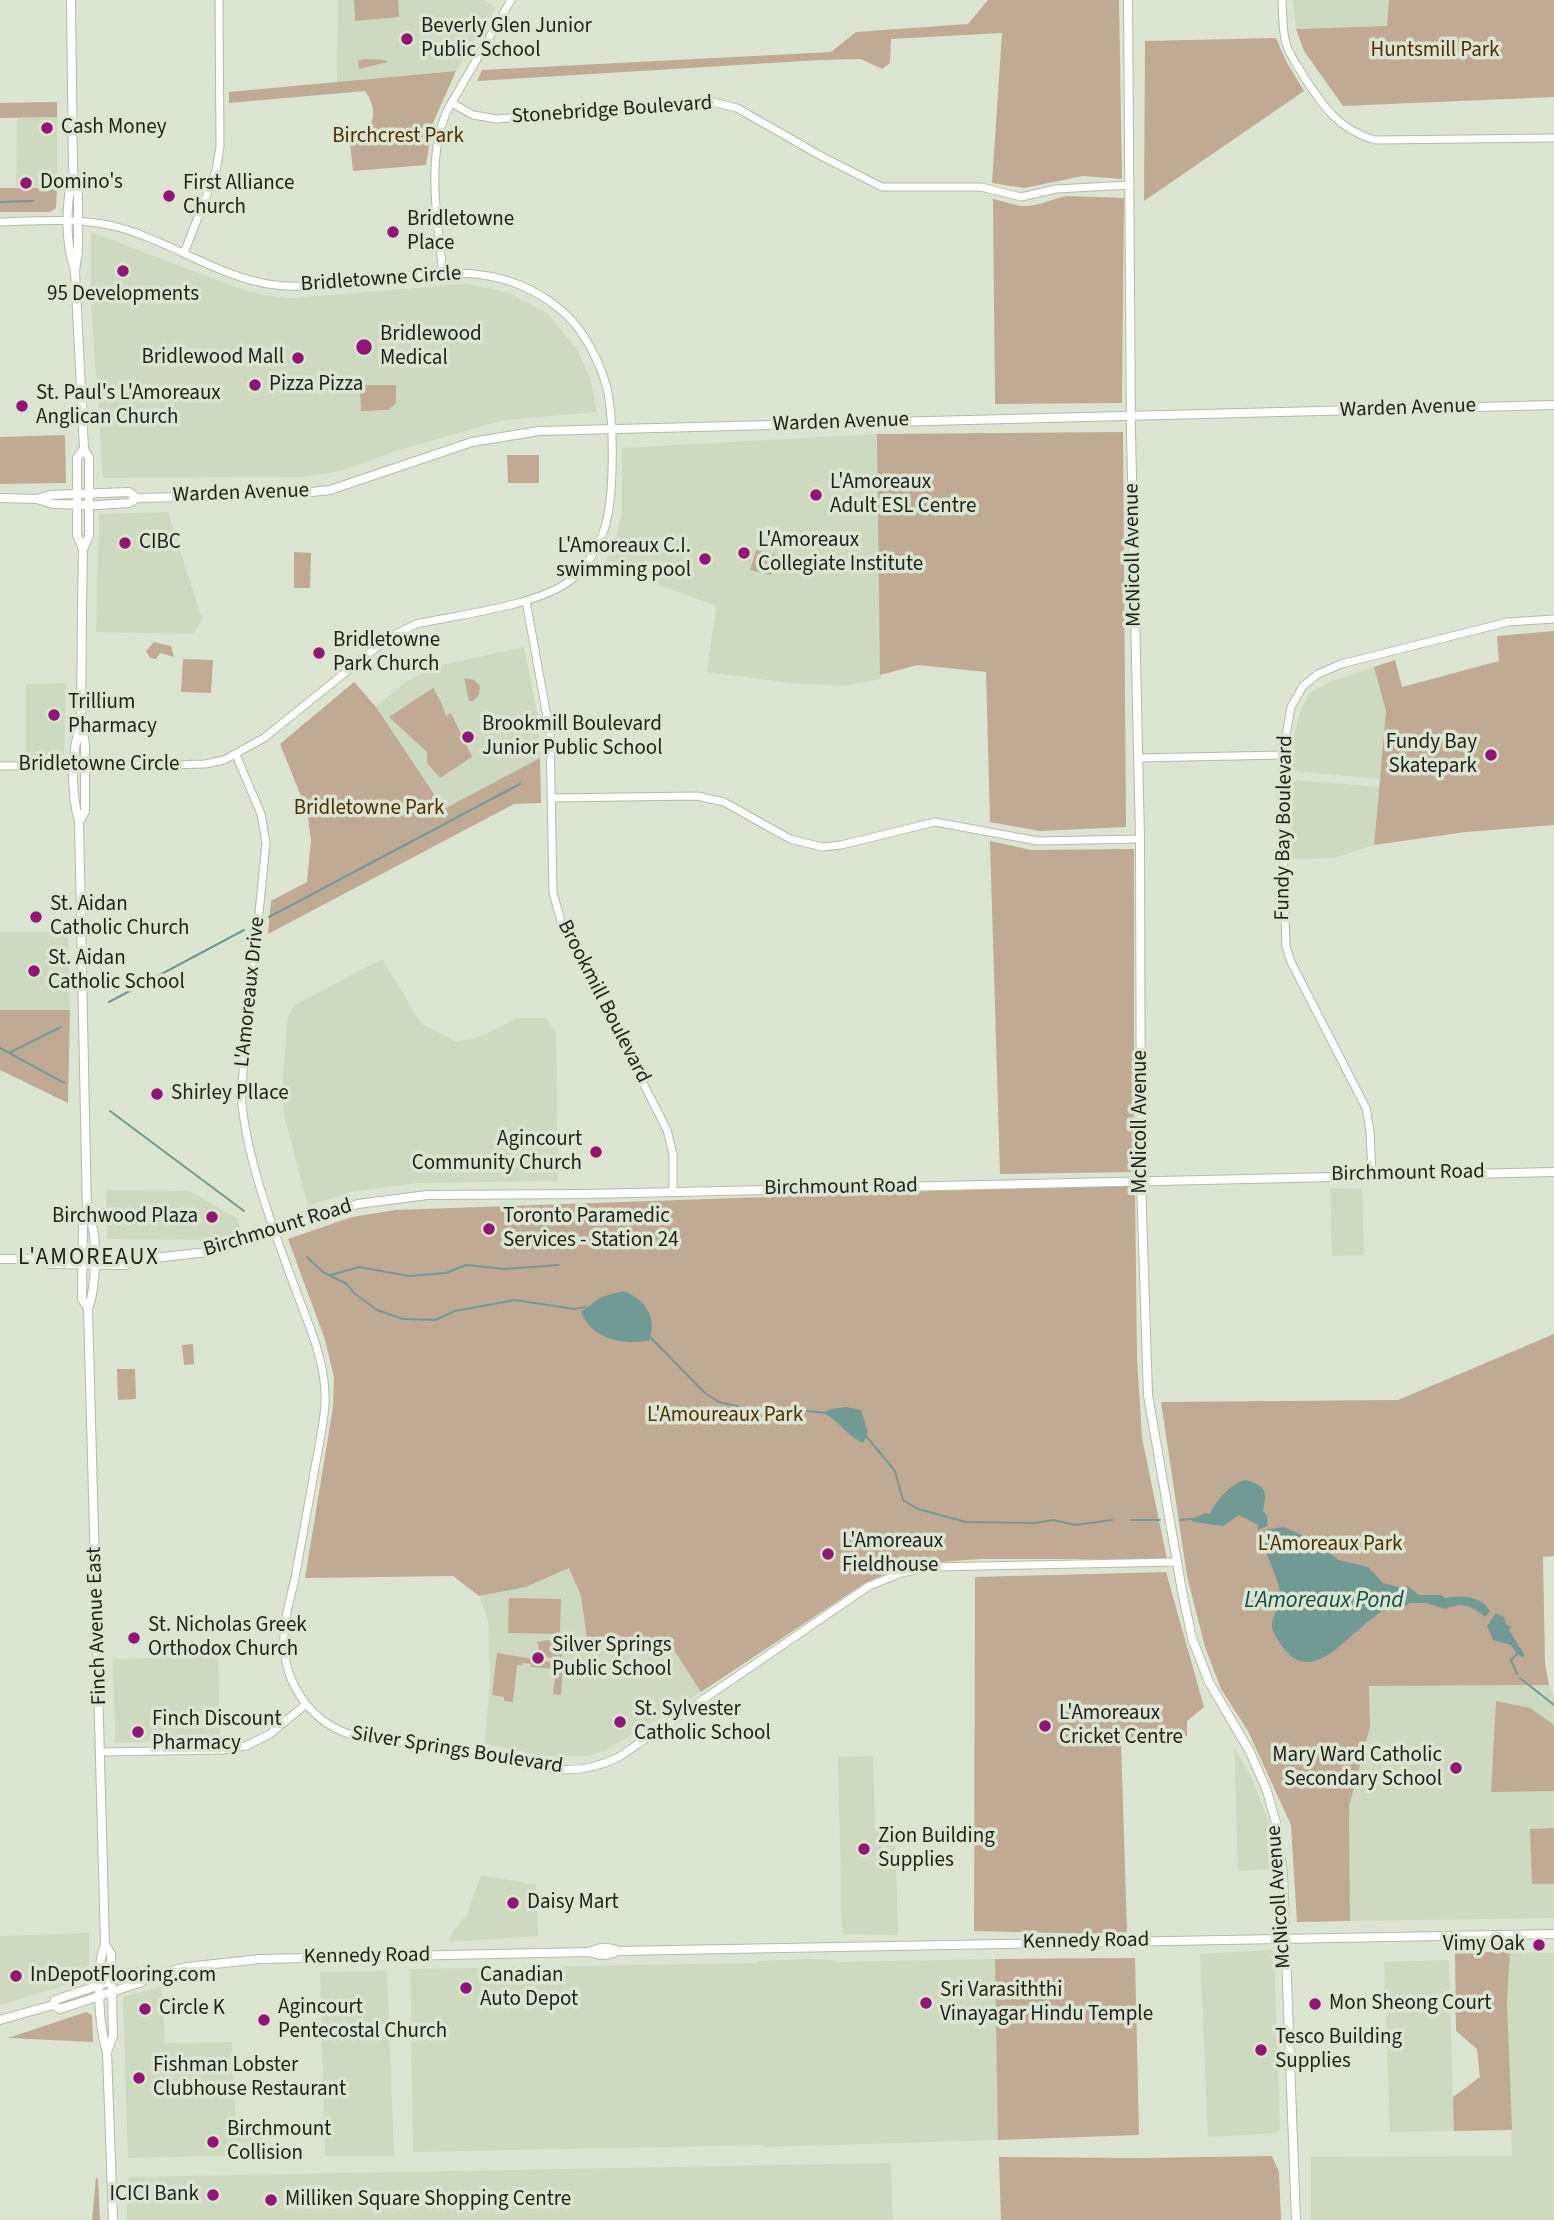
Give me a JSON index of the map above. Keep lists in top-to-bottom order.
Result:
{
  "streets": {
    "main road": [
      "Warden Avenue",
      "McNicoll Avenue",
      "Birchmount Road",
      "Finch Avenue East",
      "Kennedy Road"
    ],
    "street": [
      "Stonebridge Boulevard",
      "Bridletowne Circle",
      "Fundy Bay Boulevard",
      "L'Amoreaux Drive",
      "Brookmill Boulevard",
      "Silver Springs Boulevard"
    ]
  },
  "crossings": [
    ["Stonebridge Boulevard", "McNicoll Avenue"],
    ["Bridletowne Circle", "Warden Avenue"],
    ["Bridletowne Circle", "L'Amoreaux Drive"],
    ["Bridletowne Circle", "Brookmill Boulevard"],
    ["Bridletowne Circle", "Finch Avenue East"],
    ["Warden Avenue", "McNicoll Avenue"],
    ["Warden Avenue", "Finch Avenue East"],
    ["McNicoll Avenue", "Birchmount Road"],
    ["McNicoll Avenue", "Silver Springs Boulevard"],
    ["McNicoll Avenue", "Kennedy Road"],
    ["Fundy Bay Boulevard", "Birchmount Road"],
    ["L'Amoreaux Drive", "Birchmount Road"],
    ["L'Amoreaux Drive", "Silver Springs Boulevard"],
    ["Brookmill Boulevard", "Birchmount Road"],
    ["Birchmount Road", "Finch Avenue East"],
    ["Birchmount Road", "Silver Springs Boulevard"],
    ["Finch Avenue East", "Kennedy Road"]
  ],
  "districts": ["L'AMOREAUX"],
  "water": ["L'Amoreaux Pond"],
  "parks": [
    "Huntsmill Park",
    "Birchcrest Park",
    "Bridletowne Park",
    "L'Amoureaux Park",
    "L'Amoreaux Park"
  ],
  "places": [
    "Beverly Glen Junior Public School",
    "Cash Money",
    "Domino's",
    "First Alliance Church",
    "Bridletowne Place",
    "95 Developments",
    "Bridlewood Medical",
    "Bridlewood Mall",
    "Pizza Pizza",
    "St. Paul's L'Amoreaux Anglican Church",
    "L'Amoreaux Adult ESL Centre",
    "CIBC",
    "L'Amoreaux Collegiate Institute",
    "L'Amoreaux C.I. swimming pool",
    "Bridletowne Park Church",
    "Trillium Pharmacy",
    "Brookmill Boulevard Junior Public School",
    "Fundy Bay Skatepark",
    "St. Aidan Catholic Church",
    "St. Aidan Catholic School",
    "Shirley Pllace",
    "Agincourt Community Church",
    "Birchwood Plaza",
    "Toronto Paramedic Services - Station 24",
    "L'Amoreaux Fieldhouse",
    "St. Nicholas Greek Orthodox Church",
    "Silver Springs Public School",
    "St. Sylvester Catholic School",
    "L'Amoreaux Cricket Centre",
    "Finch Discount Pharmacy",
    "Mary Ward Catholic Secondary School",
    "Zion Building Supplies",
    "Daisy Mart",
    "Vimy Oak",
    "InDepotFlooring.com",
    "Canadian Auto Depot",
    "Sri Varasiththi Vinayagar Hindu Temple",
    "Mon Sheong Court",
    "Circle K",
    "Agincourt Pentecostal Church",
    "Tesco Building Supplies",
    "Fishman Lobster Clubhouse Restaurant",
    "Birchmount Collision",
    "ICICI Bank",
    "Milliken Square Shopping Centre"
  ]
}
